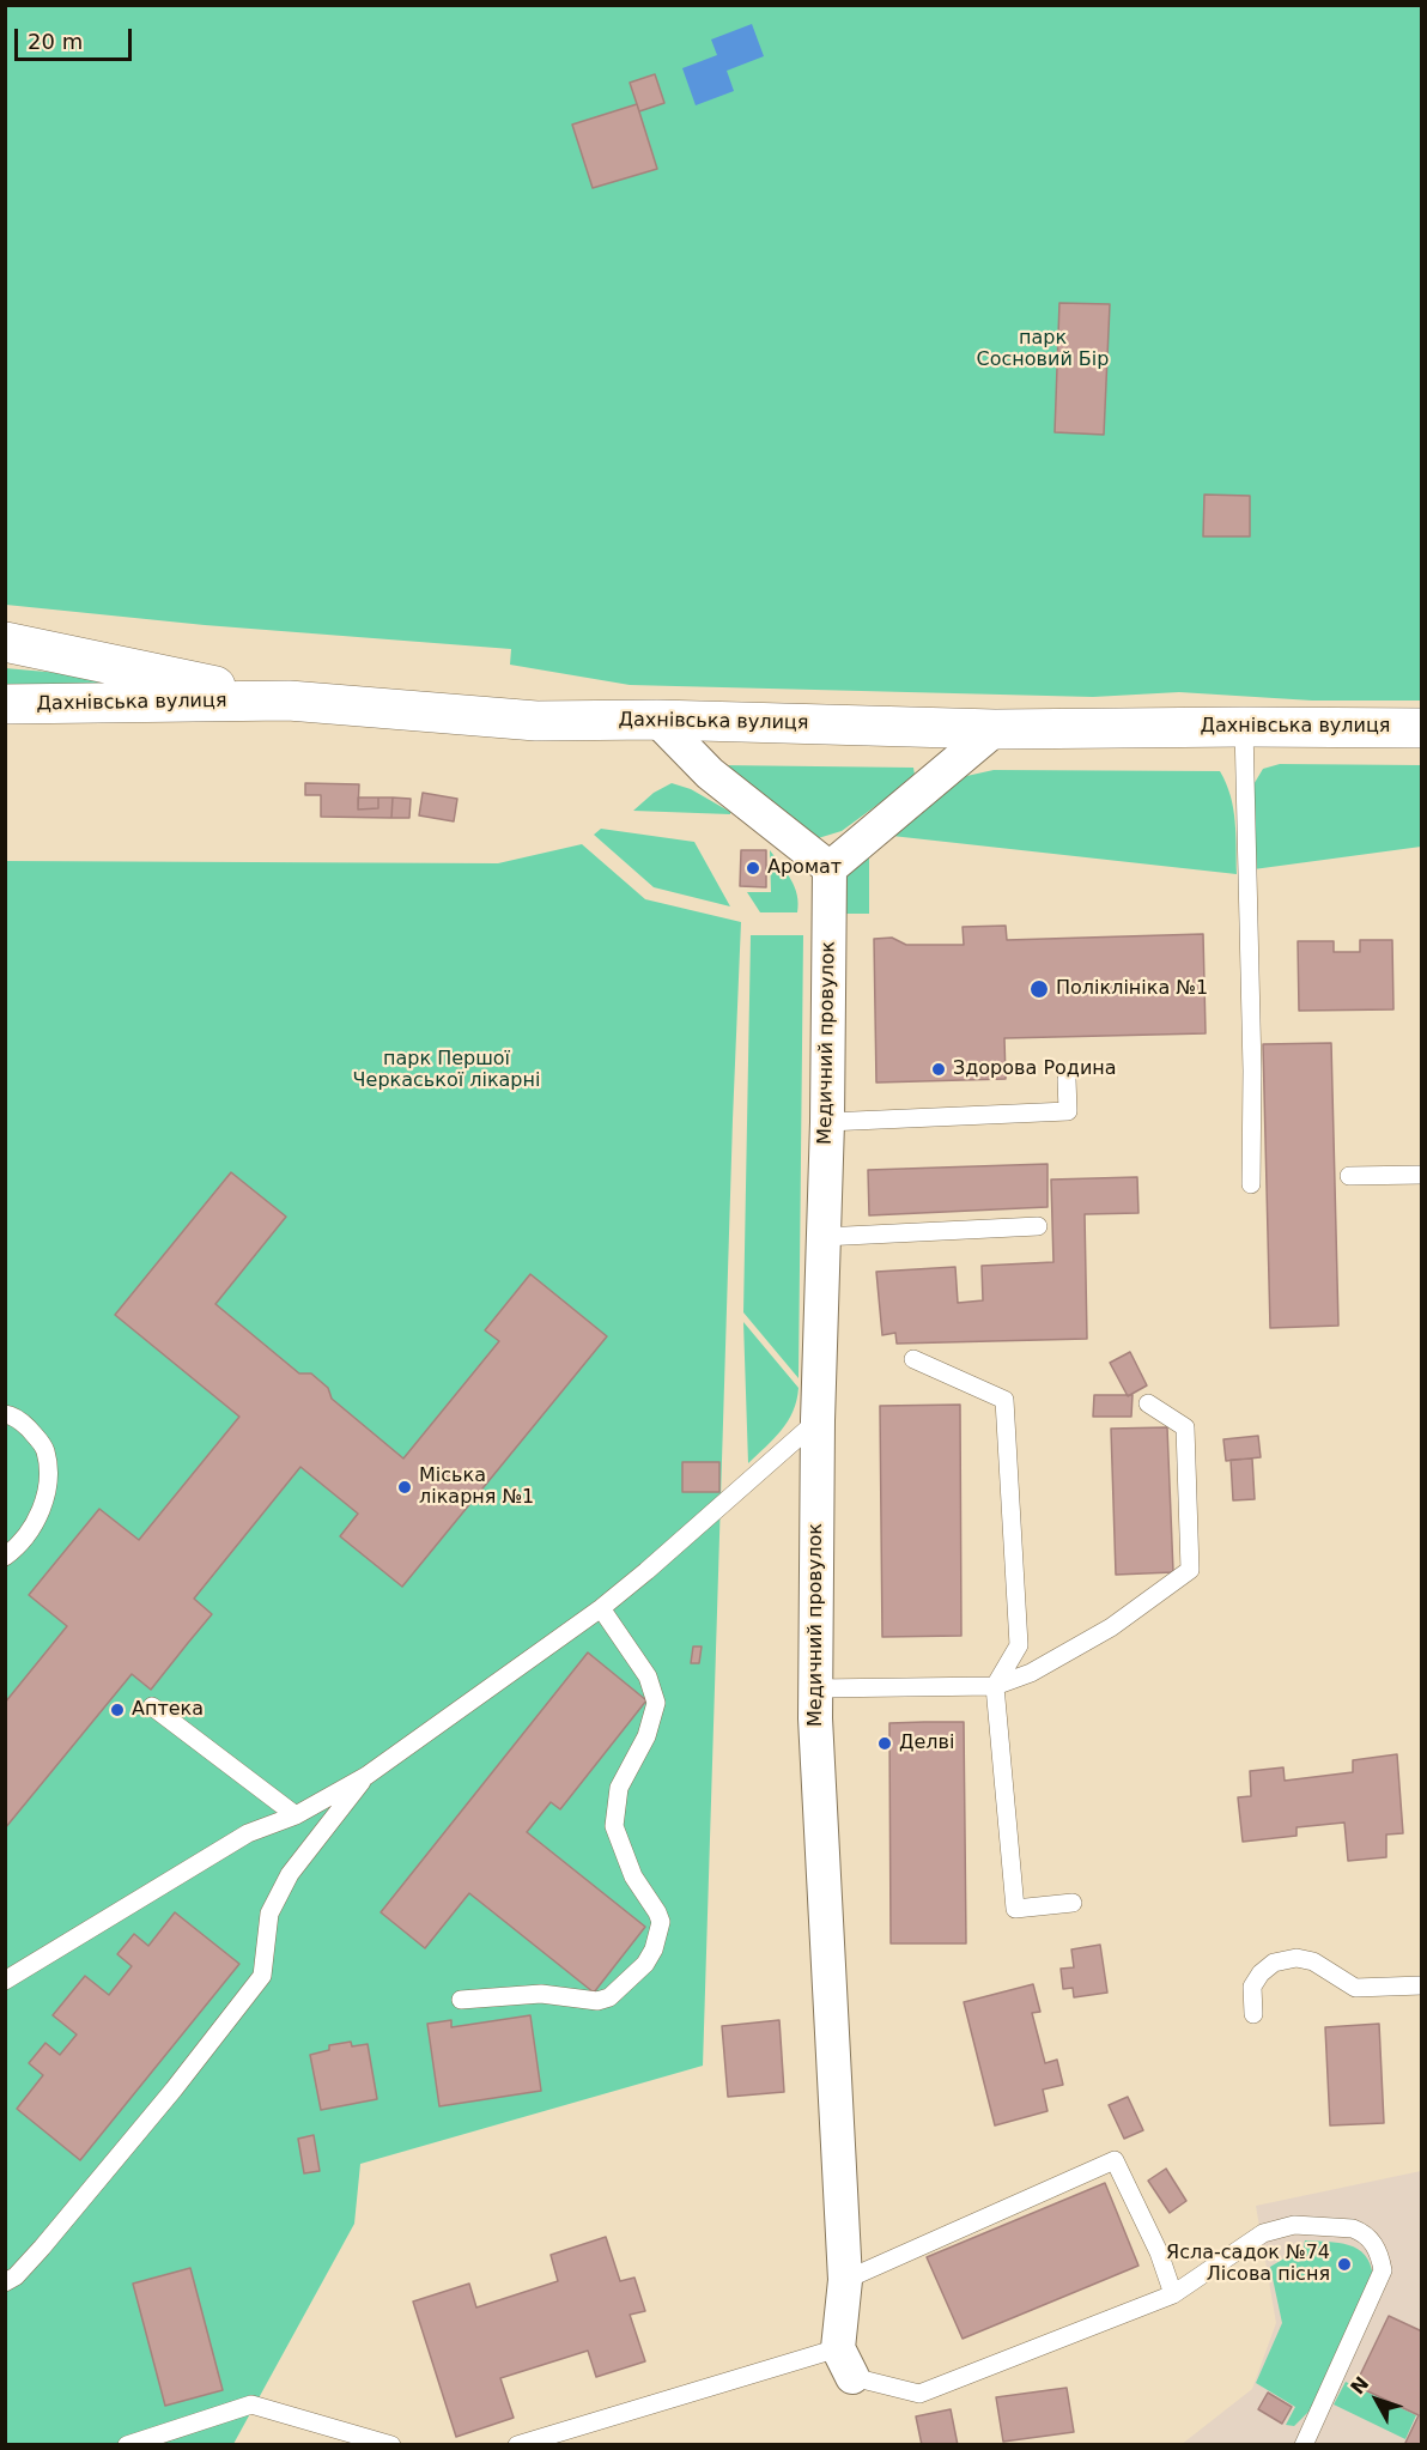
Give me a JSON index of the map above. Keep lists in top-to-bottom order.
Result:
{
  "streets": {
    "main road": ["Дахнівська вулиця"],
    "street": ["Медичний провулок"]
  },
  "parks": ["парк Сосновий Бір", "парк Першої Черкаської лікарні"],
  "places": [
    "Аромат",
    "Поліклініка №1",
    "Здорова Родина",
    "Міська лікарня №1",
    "Аптека",
    "Делві",
    "Ясла-садок №74 Лісова пісня"
  ],
  "scale_bar": "20 m",
  "north": "top left"
}
